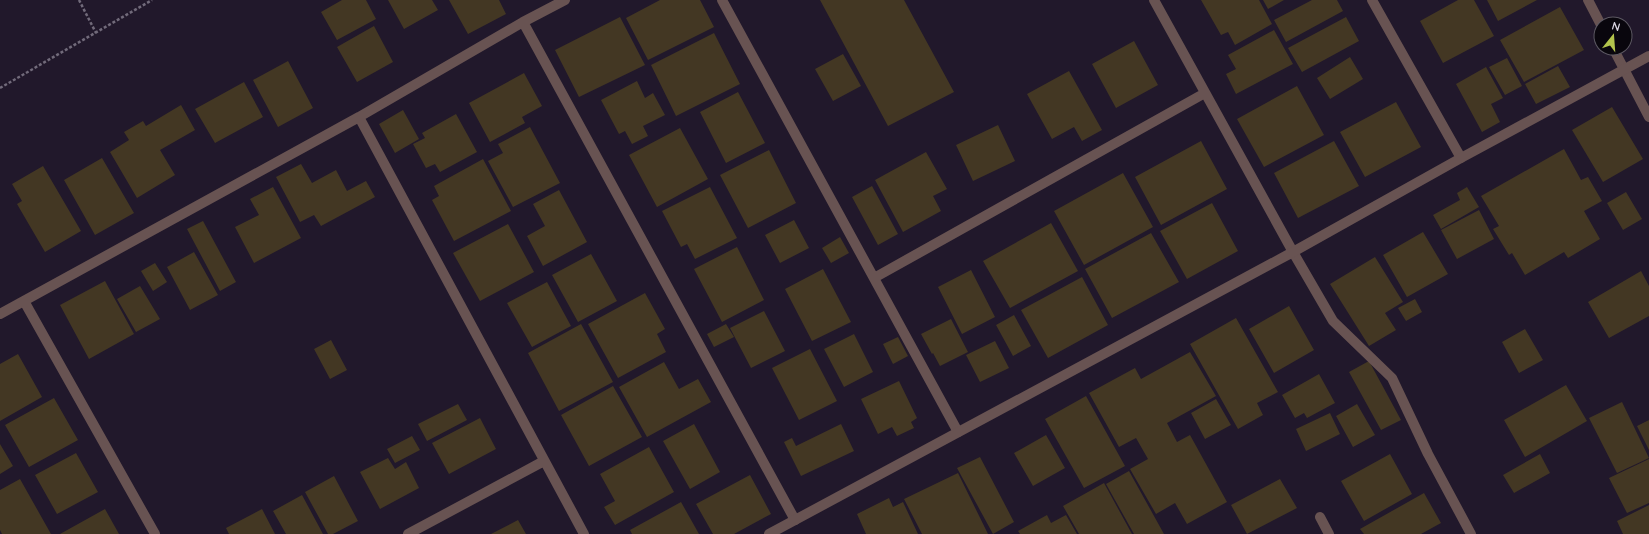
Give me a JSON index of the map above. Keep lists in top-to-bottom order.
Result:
{
  "north": "top"
}
